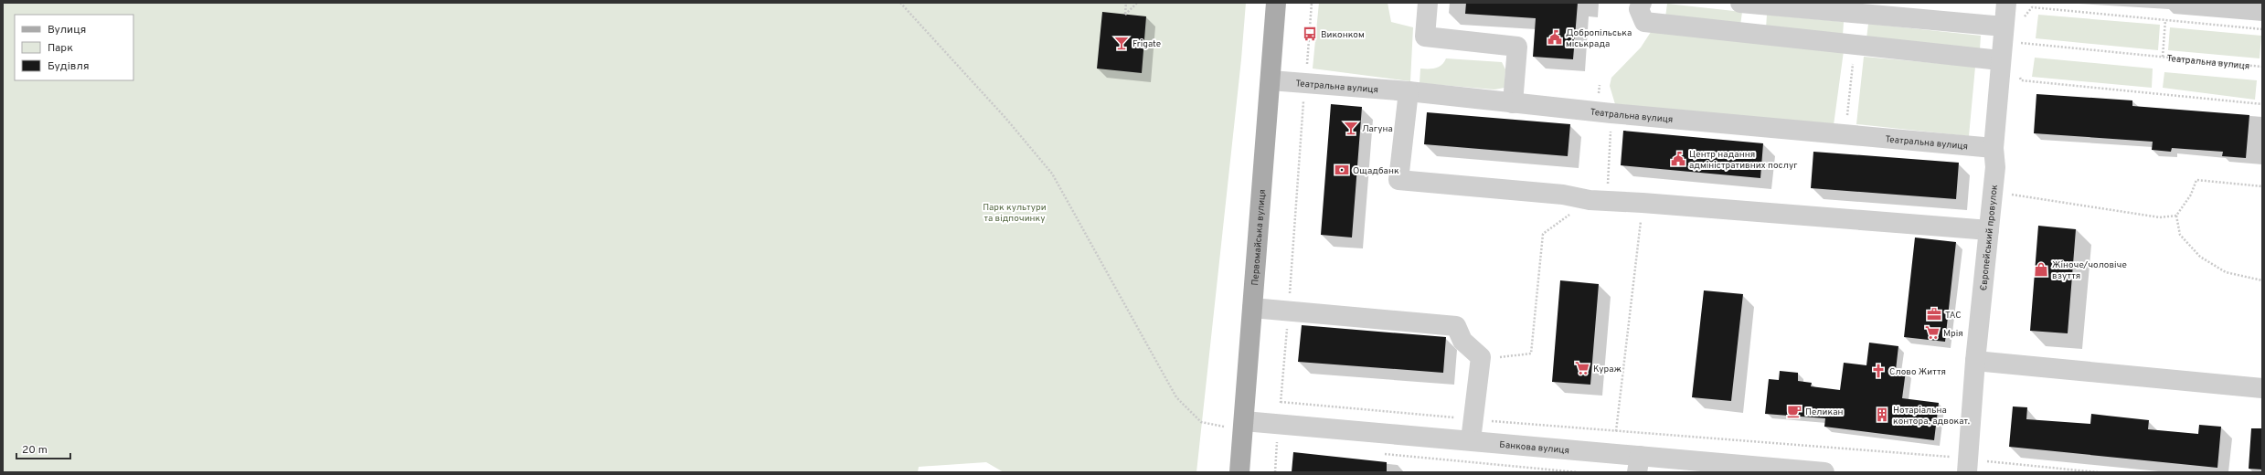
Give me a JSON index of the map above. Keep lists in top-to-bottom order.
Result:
{
  "streets": {
    "main road": ["Первомайська вулиця"],
    "street": ["Театральна вулиця", "Європейський провулок", "Банкова вулиця"]
  },
  "crossings": [
    ["Театральна вулиця", "Первомайська вулиця"],
    ["Театральна вулиця", "Європейський провулок"],
    ["Первомайська вулиця", "Банкова вулиця"]
  ],
  "parks": ["Парк культури та відпочинку"],
  "places": {
    "bus stop": ["Виконком"],
    "public building": ["Добропільська міськрада", "Центр надання адміністративних послуг"],
    "bar": ["Frigate", "Лагуна"],
    "bank": ["Ощадбанк"],
    "shop": ["Жіноче/чоловіче взуття"],
    "office": ["ТАС"],
    "supermarket": ["Мрія", "Кураж"],
    "church": ["Слово Життя"],
    "cafe": ["Пеликан"],
    "building": ["Нотаріальна контора, адвокат."]
  },
  "legend": ["Вулиця", "Парк", "Будівля"],
  "scale_bar": "20 m"
}
